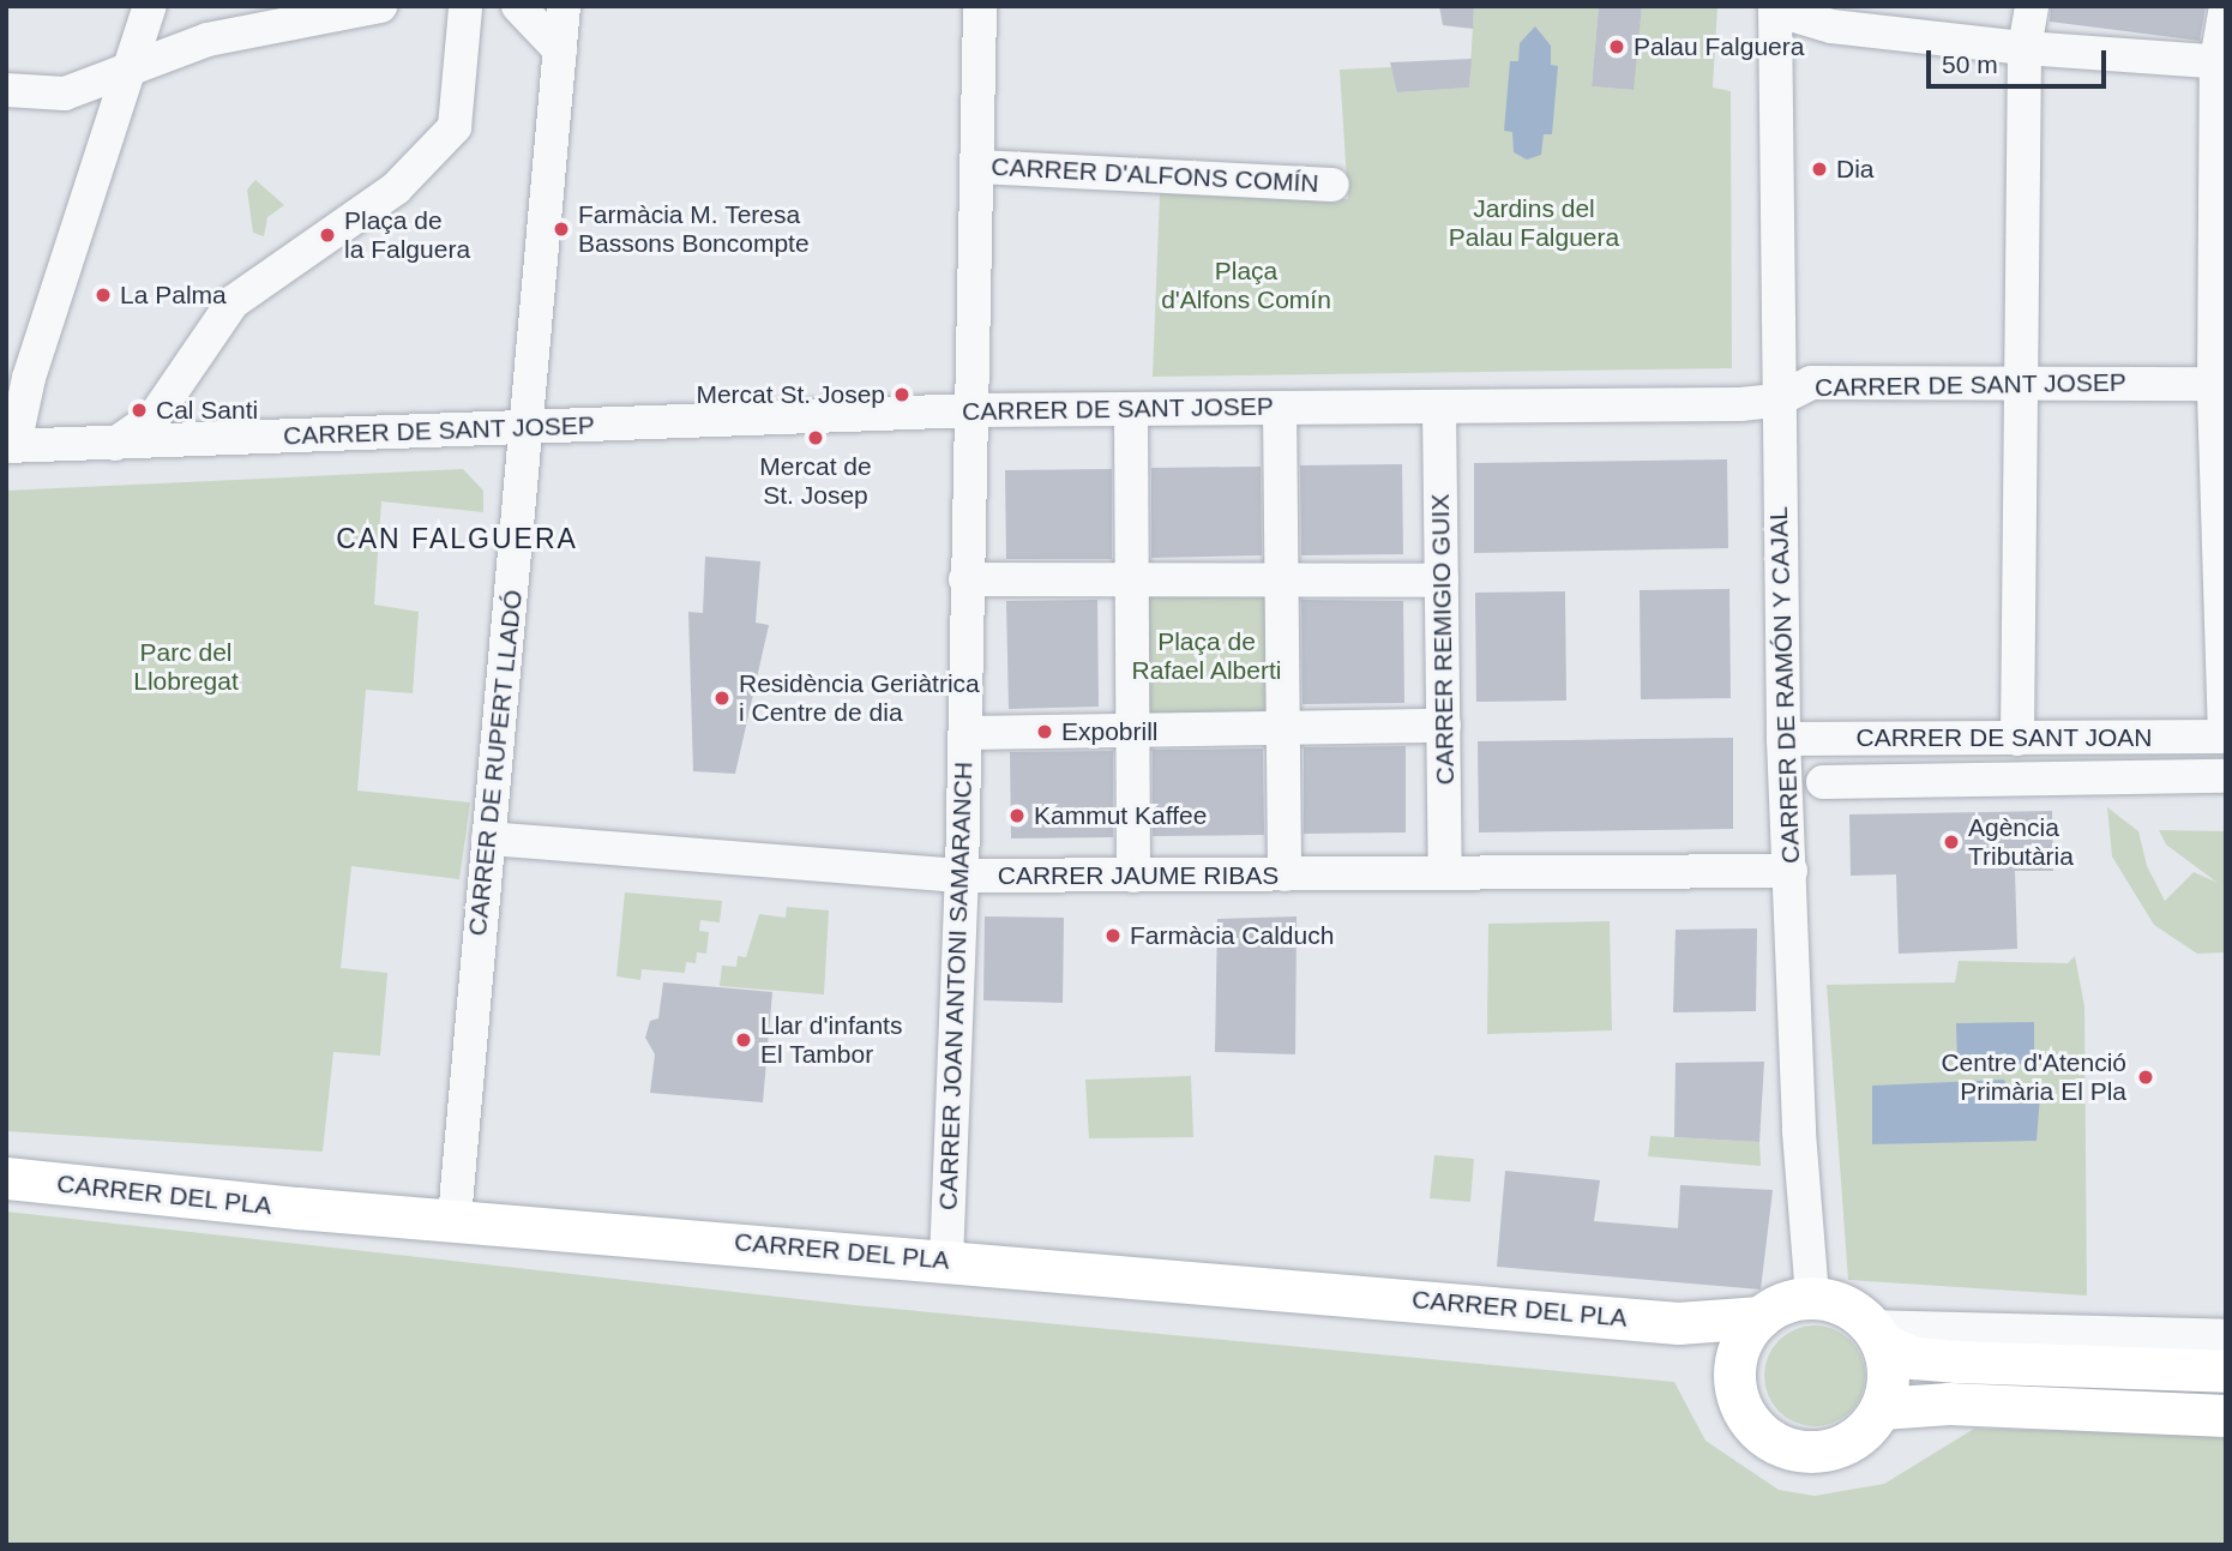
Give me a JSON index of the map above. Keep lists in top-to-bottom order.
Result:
{
  "streets": {
    "main road": ["CARRER DEL PLA"],
    "street": [
      "CARRER D'ALFONS COMÍN",
      "CARRER DE SANT JOSEP",
      "CARRER REMIGIO GUIX",
      "CARRER DE RAMÓN Y CAJAL",
      "CARRER DE SANT JOAN",
      "CARRER DE RUPERT LLADÓ",
      "CARRER JAUME RIBAS",
      "CARRER JOAN ANTONI SAMARANCH"
    ]
  },
  "crossings": [
    ["CARRER D'ALFONS COMÍN", "CARRER JOAN ANTONI SAMARANCH"],
    ["CARRER DE SANT JOSEP", "CARRER REMIGIO GUIX"],
    ["CARRER DE SANT JOSEP", "CARRER DE RAMÓN Y CAJAL"],
    ["CARRER DE SANT JOSEP", "CARRER DE RUPERT LLADÓ"],
    ["CARRER DE SANT JOSEP", "CARRER JOAN ANTONI SAMARANCH"],
    ["CARRER REMIGIO GUIX", "CARRER JAUME RIBAS"],
    ["CARRER DE RAMÓN Y CAJAL", "CARRER DE SANT JOAN"],
    ["CARRER DE RAMÓN Y CAJAL", "CARRER JAUME RIBAS"],
    ["CARRER DE RAMÓN Y CAJAL", "CARRER DEL PLA"],
    ["CARRER DE RUPERT LLADÓ", "CARRER JAUME RIBAS"],
    ["CARRER DE RUPERT LLADÓ", "CARRER DEL PLA"],
    ["CARRER JAUME RIBAS", "CARRER JOAN ANTONI SAMARANCH"],
    ["CARRER JOAN ANTONI SAMARANCH", "CARRER DEL PLA"]
  ],
  "districts": ["CAN FALGUERA"],
  "parks": [
    "Jardins del Palau Falguera",
    "Plaça d'Alfons Comín",
    "Plaça de Rafael Alberti",
    "Parc del Llobregat"
  ],
  "places": [
    "Palau Falguera",
    "Dia",
    "Farmàcia M. Teresa Bassons Boncompte",
    "Plaça de la Falguera",
    "La Palma",
    "Mercat St. Josep",
    "Cal Santi",
    "Mercat de St. Josep",
    "Residència Geriàtrica i Centre de dia",
    "Expobrill",
    "Kammut Kaffee",
    "Agència Tributària",
    "Farmàcia Calduch",
    "Llar d'infants El Tambor",
    "Centre d'Atenció Primària El Pla"
  ],
  "scale_bar": "50 m"
}
